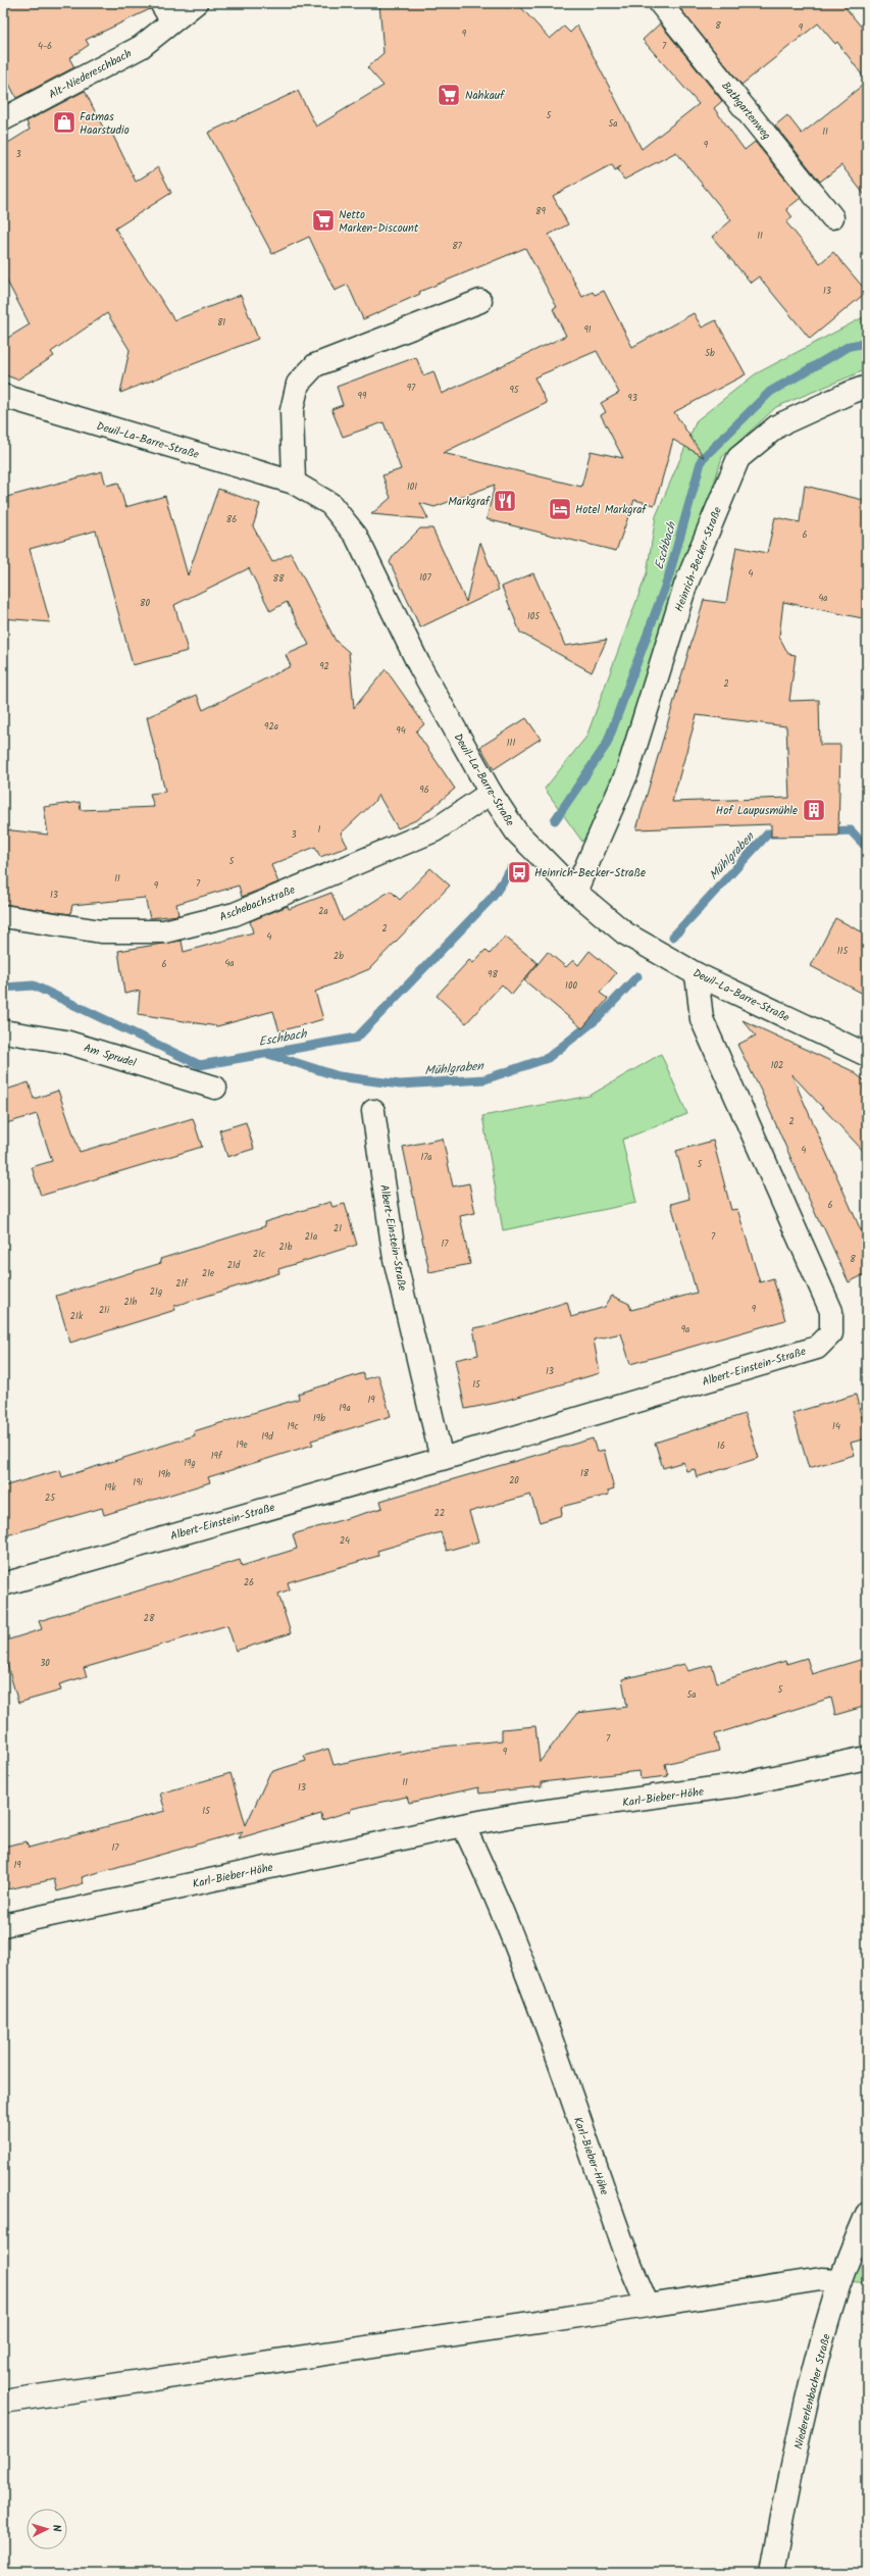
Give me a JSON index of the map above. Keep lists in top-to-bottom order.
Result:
{
  "streets": {
    "street": [
      "Alt-Niedereschbach",
      "Bathgartenweg",
      "Deuil-La-Barre-Straße",
      "Heinrich-Becker-Straße",
      "Aschebachstraße",
      "Am Sprudel",
      "Albert-Einstein-Straße",
      "Karl-Bieber-Höhe",
      "Niedererlenbacher Straße"
    ]
  },
  "crossings": [
    ["Deuil-La-Barre-Straße", "Heinrich-Becker-Straße"],
    ["Deuil-La-Barre-Straße", "Aschebachstraße"],
    ["Deuil-La-Barre-Straße", "Albert-Einstein-Straße"]
  ],
  "water": ["Eschbach", "Mühlgraben"],
  "places": {
    "supermarket": ["Nahkauf", "Netto Marken-Discount"],
    "shop": ["Fatmas Haarstudio"],
    "restaurant": ["Markgraf"],
    "hotel": ["Hotel Markgraf"],
    "building": ["Hof Laupusmühle"],
    "bus stop": ["Heinrich-Becker-Straße"]
  },
  "house_numbers": [
    "8",
    "9",
    "9",
    "4-6",
    "7",
    "5",
    "5a",
    "11",
    "9",
    "3",
    "89",
    "11",
    "87",
    "13",
    "81",
    "91",
    "5b",
    "97",
    "95",
    "99",
    "93",
    "101",
    "86",
    "6",
    "4",
    "107",
    "88",
    "4a",
    "80",
    "105",
    "92",
    "2",
    "92a",
    "94",
    "111",
    "96",
    "1",
    "3",
    "5",
    "11",
    "7",
    "9",
    "13",
    "2a",
    "2",
    "4",
    "115",
    "2b",
    "4a",
    "6",
    "98",
    "100",
    "102",
    "2",
    "4",
    "17a",
    "5",
    "6",
    "21",
    "21a",
    "7",
    "17",
    "21b",
    "21c",
    "8",
    "21d",
    "21e",
    "21f",
    "21g",
    "21h",
    "9",
    "21i",
    "21k",
    "9a",
    "13",
    "15",
    "19",
    "19a",
    "19b",
    "19c",
    "14",
    "19d",
    "19e",
    "16",
    "19f",
    "19g",
    "18",
    "19h",
    "20",
    "19i",
    "19k",
    "25",
    "22",
    "24",
    "26",
    "28",
    "30",
    "5",
    "5a",
    "7",
    "9",
    "11",
    "13",
    "15",
    "17",
    "19"
  ],
  "north": "right"
}
